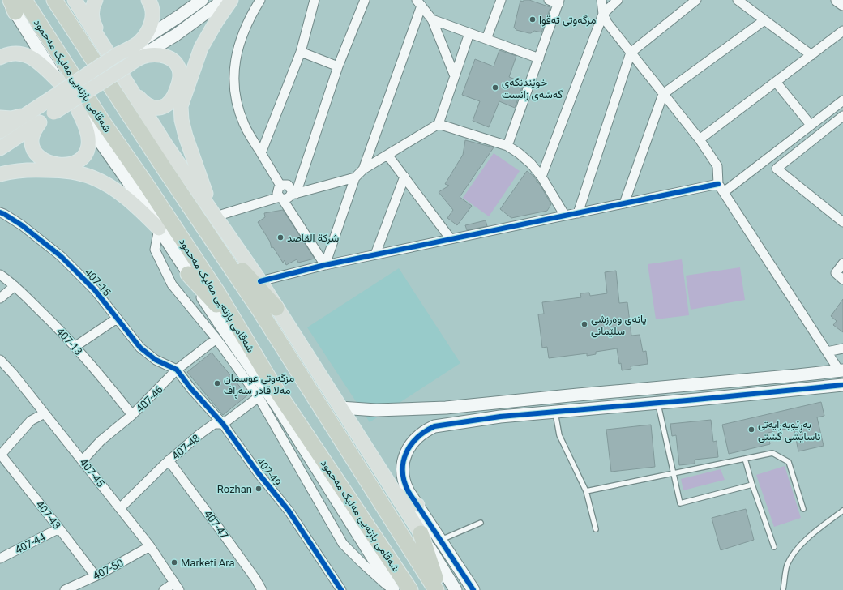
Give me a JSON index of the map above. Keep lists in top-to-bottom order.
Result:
{
  "streets": {
    "highway": ["شەقامی بازنەیی مەلیک مەحمود"],
    "street": [
      "407-15",
      "407-13",
      "407-46",
      "407-48",
      "407-49",
      "407-45",
      "407-43",
      "407-47",
      "407-44",
      "407-50"
    ]
  },
  "crossings": [
    ["407-15", "407-46"],
    ["407-15", "407-49"],
    ["407-13", "407-46"],
    ["407-46", "407-49"],
    ["407-46", "407-45"],
    ["407-48", "407-49"],
    ["407-48", "407-45"],
    ["407-48", "407-47"],
    ["407-45", "407-50"],
    ["407-43", "407-44"],
    ["407-43", "407-50"]
  ],
  "places": [
    "مزگەوتی تەقوا",
    "خوێندنگەی گەشەی زانست",
    "شركة القاصد",
    "یانەی وەرزشی سلێمانی",
    "مزگەوتی عوسمان مەلا قادر سەڕاف",
    "بەڕێوبەرایەتی ئاسایشی گشتی",
    "Rozhan",
    "Marketi Ara"
  ]
}
